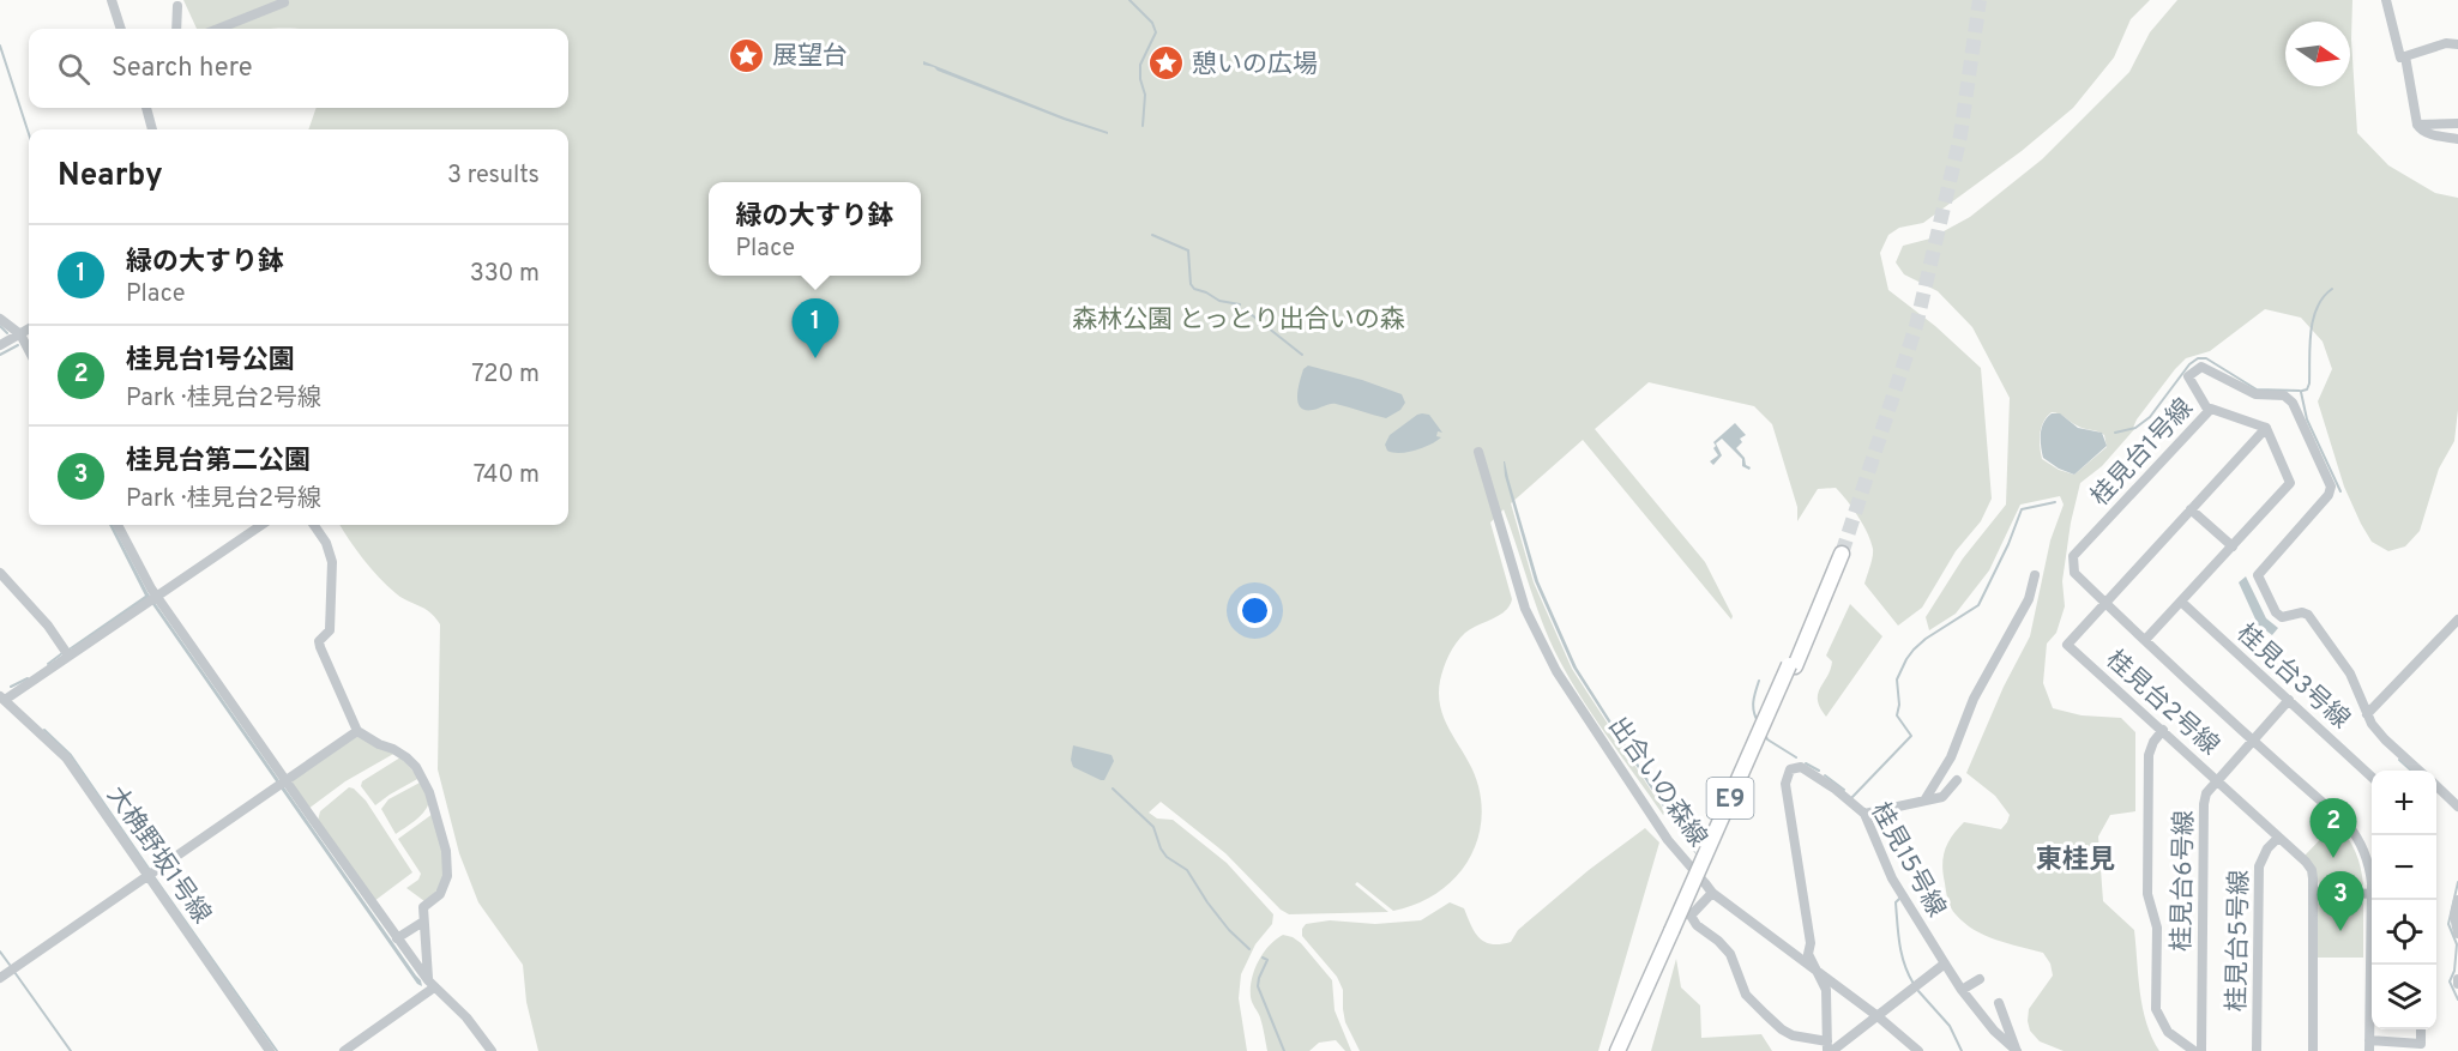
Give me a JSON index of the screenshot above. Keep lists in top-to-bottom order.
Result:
{
  "streets": {
    "highway": ["E9"],
    "street": [
      "桂見台1号線",
      "桂見台3号線",
      "桂見台2号線",
      "出合いの森線",
      "大桷野坂1号線",
      "桂見15号線",
      "桂見台6号線",
      "桂見台5号線"
    ]
  },
  "crossings": [
    ["桂見台1号線", "桂見台2号線"],
    ["桂見台1号線", "桂見台6号線"],
    ["桂見台3号線", "桂見台6号線"],
    ["桂見台2号線", "桂見台6号線"],
    ["桂見台2号線", "桂見台5号線"],
    ["出合いの森線", "桂見15号線"]
  ],
  "districts": ["東桂見"],
  "parks": ["森林公園 とっとり出合いの森"],
  "places": {
    "place": ["展望台", "憩いの広場"]
  },
  "north": "right",
  "page": {
    "search": "Search here",
    "heading": ["Nearby", "3 results"],
    "popup": ["緑の大すり鉢", "Place"],
    "list": [
      {
        "mark": "1",
        "name": "緑の大すり鉢",
        "note": "Place",
        "value": "330 m"
      },
      {
        "mark": "2",
        "name": "桂見台1号公園",
        "note": "Park · 桂見台2号線",
        "value": "720 m"
      },
      {
        "mark": "3",
        "name": "桂見台第二公園",
        "note": "Park · 桂見台2号線",
        "value": "740 m"
      }
    ],
    "pins": ["1", "2", "3"],
    "map_buttons": ["+", "−"]
  }
}
